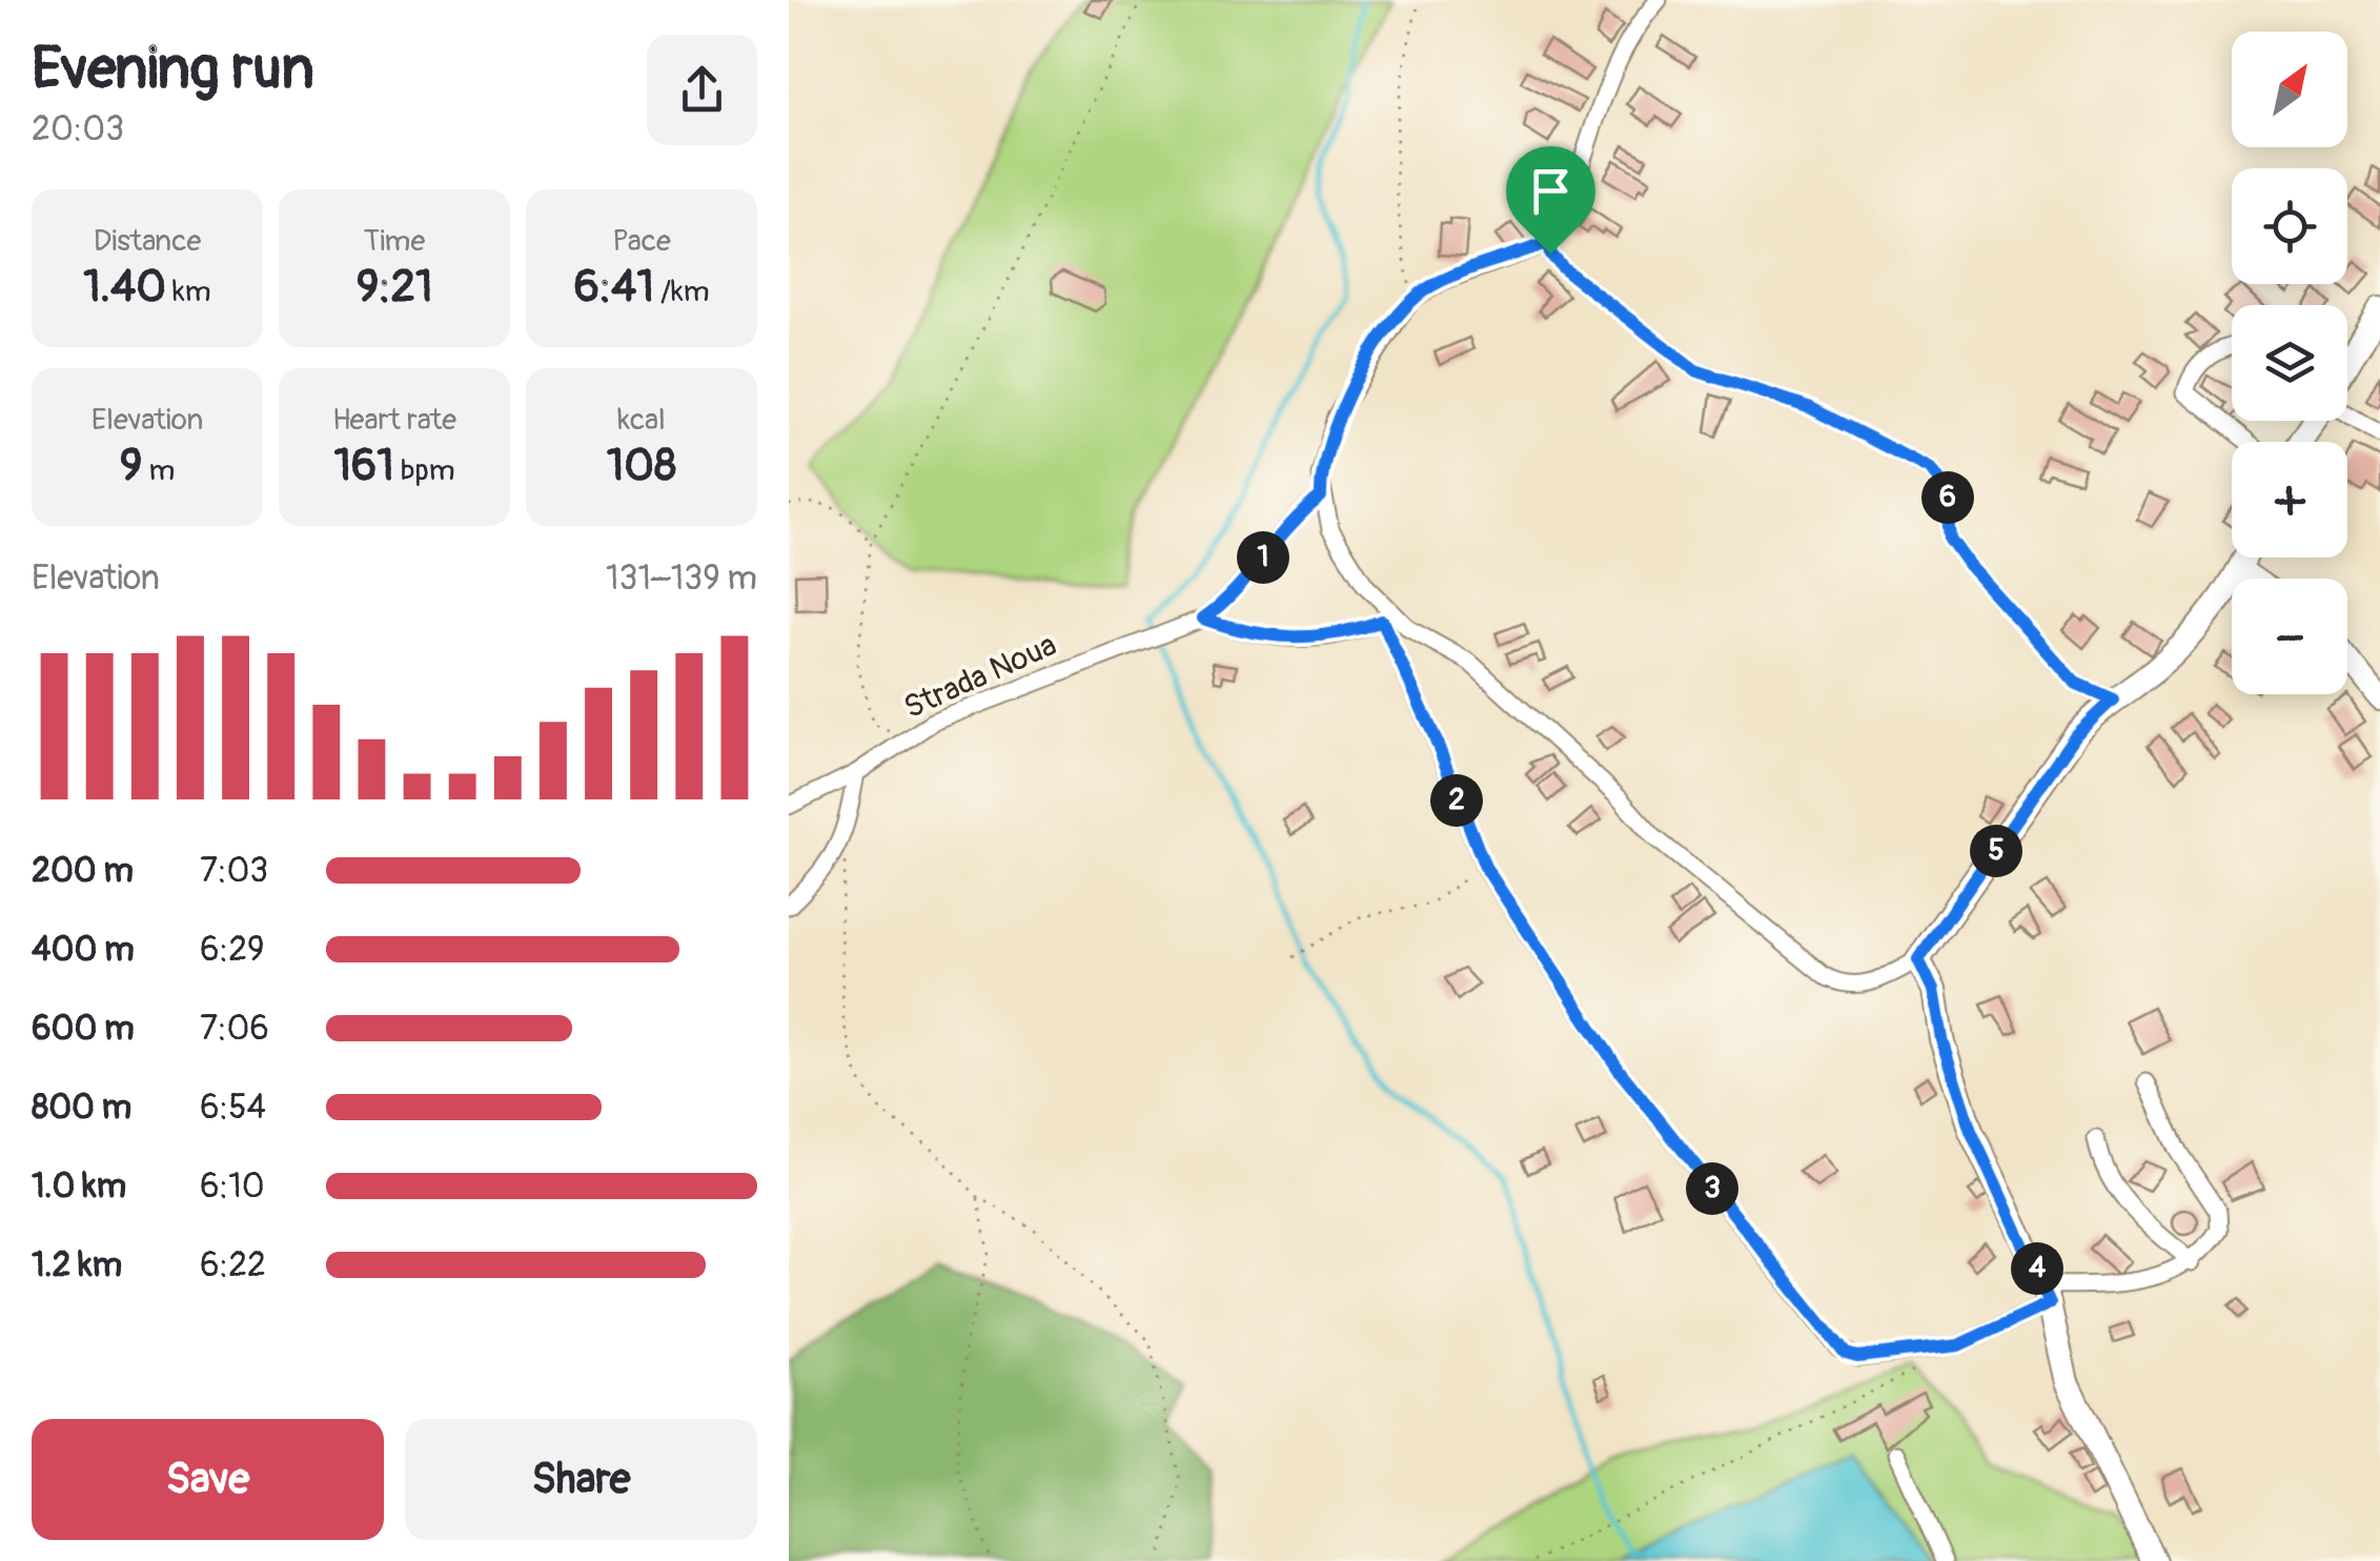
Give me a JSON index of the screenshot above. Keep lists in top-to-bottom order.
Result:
{
  "streets": {
    "street": ["Strada Noua"]
  },
  "north": "top right",
  "page": {
    "heading": ["Evening run", "20:03"],
    "map_buttons": ["+", "−"],
    "stats": [
      ["Distance", "1.40 km"],
      ["Time", "9:21"],
      ["Pace", "6:41 /km"],
      ["Elevation", "9 m"],
      ["Heart rate", "161 bpm"],
      ["kcal", "108"]
    ],
    "pins": [
      "6",
      "1",
      "2",
      "5",
      "3",
      "4"
    ],
    "chart": ["Elevation", "131–139 m"],
    "list": [
      {
        "name": "200 m",
        "note": "7:03"
      },
      {
        "name": "400 m",
        "note": "6:29"
      },
      {
        "name": "600 m",
        "note": "7:06"
      },
      {
        "name": "800 m",
        "note": "6:54"
      },
      {
        "name": "1.0 km",
        "note": "6:10"
      },
      {
        "name": "1.2 km",
        "note": "6:22"
      }
    ],
    "buttons": ["Save", "Share"]
  }
}
